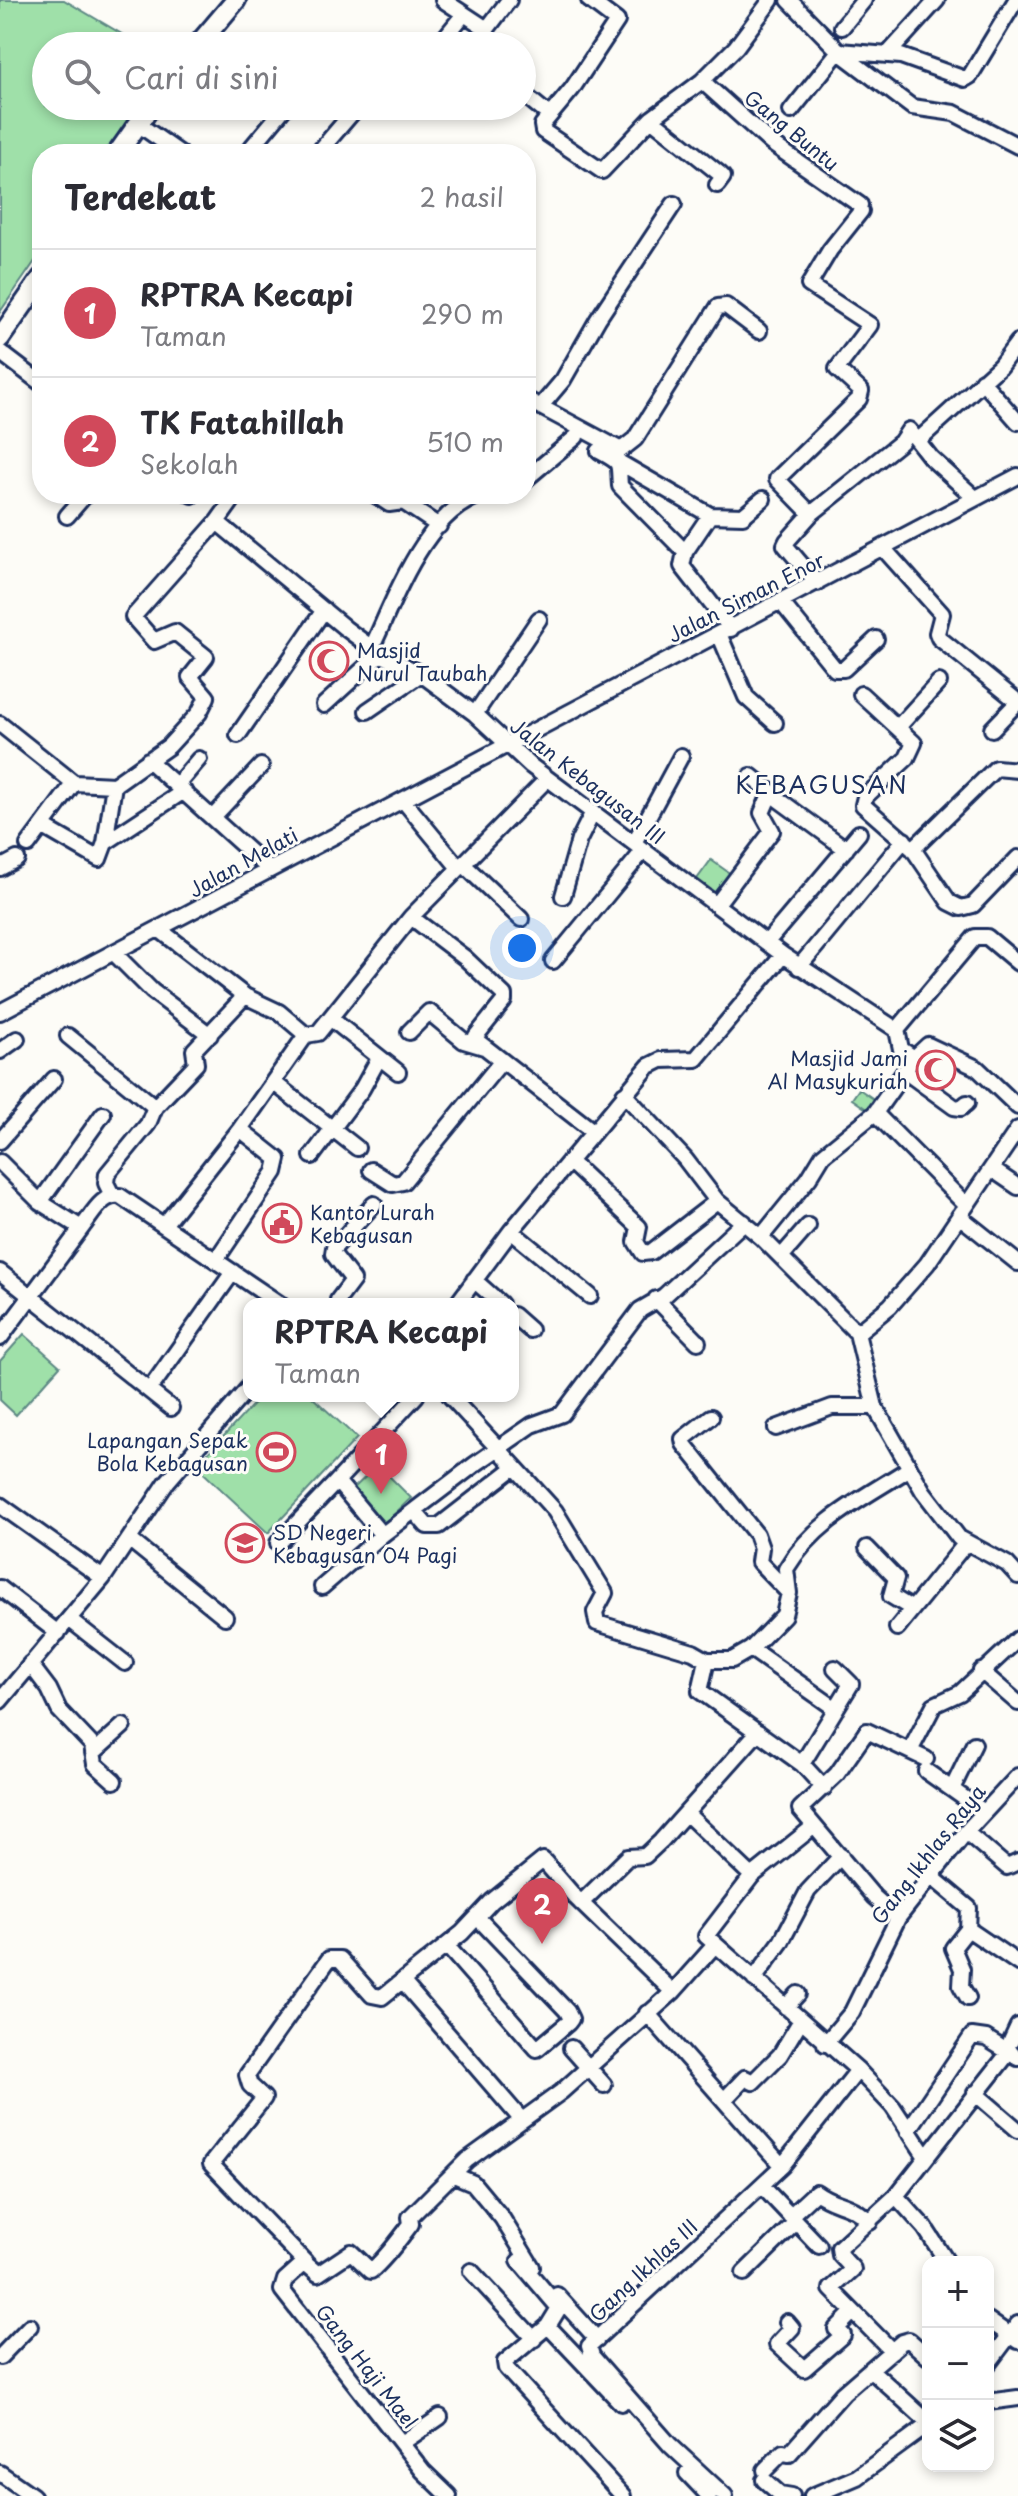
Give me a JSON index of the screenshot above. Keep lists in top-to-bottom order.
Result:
{
  "streets": {
    "street": [
      "Gang Buntu",
      "Jalan Siman Enor",
      "Jalan Kebagusan III",
      "Jalan Melati",
      "Gang Ikhlas Raya",
      "Gang Ikhlas III",
      "Gang Haji Mael"
    ]
  },
  "crossings": [
    ["Jalan Siman Enor", "Jalan Kebagusan III"],
    ["Jalan Siman Enor", "Jalan Melati"],
    ["Jalan Kebagusan III", "Jalan Melati"]
  ],
  "districts": ["KEBAGUSAN"],
  "places": {
    "mosque": ["Masjid Nurul Taubah", "Masjid Jami Al Masykuriah"],
    "public building": ["Kantor Lurah Kebagusan"],
    "sports": ["Lapangan Sepak Bola Kebagusan"],
    "school or university": ["SD Negeri Kebagusan 04 Pagi"]
  },
  "page": {
    "search": "Cari di sini",
    "heading": ["Terdekat", "2 hasil"],
    "list": [
      {
        "mark": "1",
        "name": "RPTRA Kecapi",
        "note": "Taman",
        "value": "290 m"
      },
      {
        "mark": "2",
        "name": "TK Fatahillah",
        "note": "Sekolah",
        "value": "510 m"
      }
    ],
    "popup": ["RPTRA Kecapi", "Taman"],
    "pins": ["1", "2"],
    "map_buttons": ["+", "−"]
  }
}
